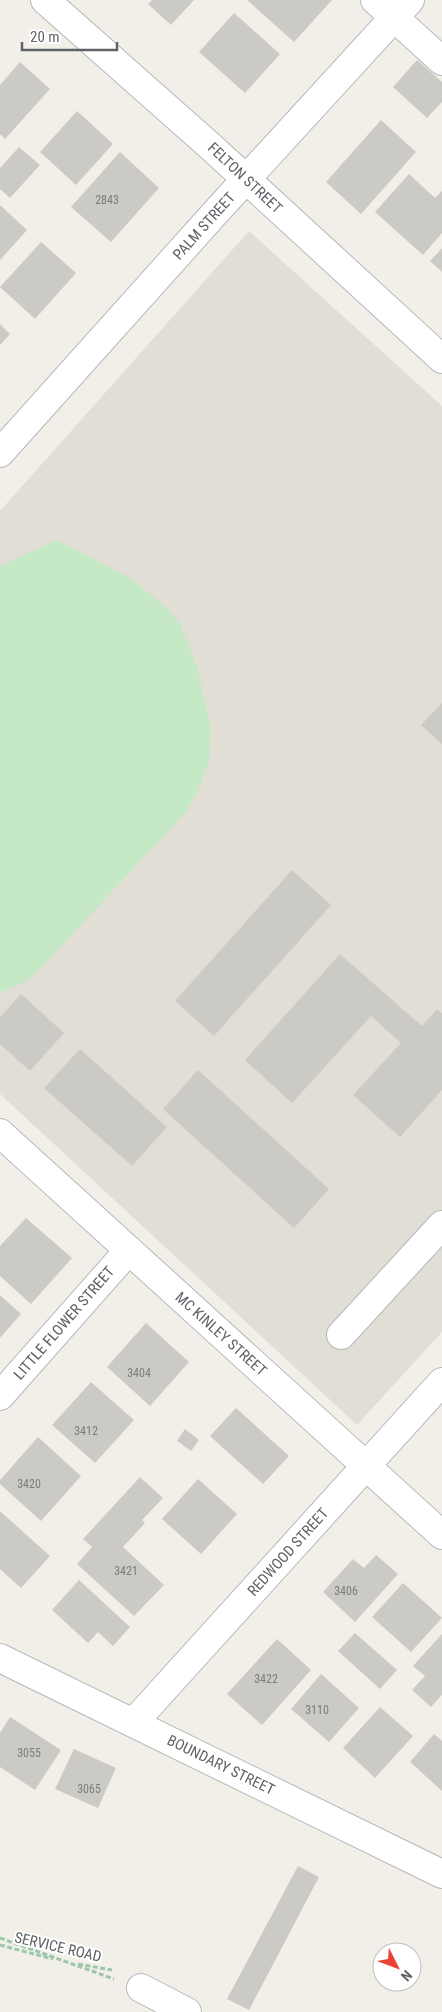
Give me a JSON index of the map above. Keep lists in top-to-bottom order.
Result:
{
  "streets": {
    "street": [
      "FELTON STREET",
      "PALM STREET",
      "LITTLE FLOWER STREET",
      "MC KINLEY STREET",
      "REDWOOD STREET",
      "BOUNDARY STREET"
    ],
    "path": ["SERVICE ROAD"]
  },
  "crossings": [
    ["FELTON STREET", "PALM STREET"],
    ["LITTLE FLOWER STREET", "MC KINLEY STREET"],
    ["MC KINLEY STREET", "REDWOOD STREET"],
    ["REDWOOD STREET", "BOUNDARY STREET"]
  ],
  "house_numbers": [
    "2843",
    "3404",
    "3412",
    "3420",
    "3421",
    "3406",
    "3422",
    "3110",
    "3055",
    "3065"
  ],
  "scale_bar": "20 m",
  "north": "bottom right"
}
